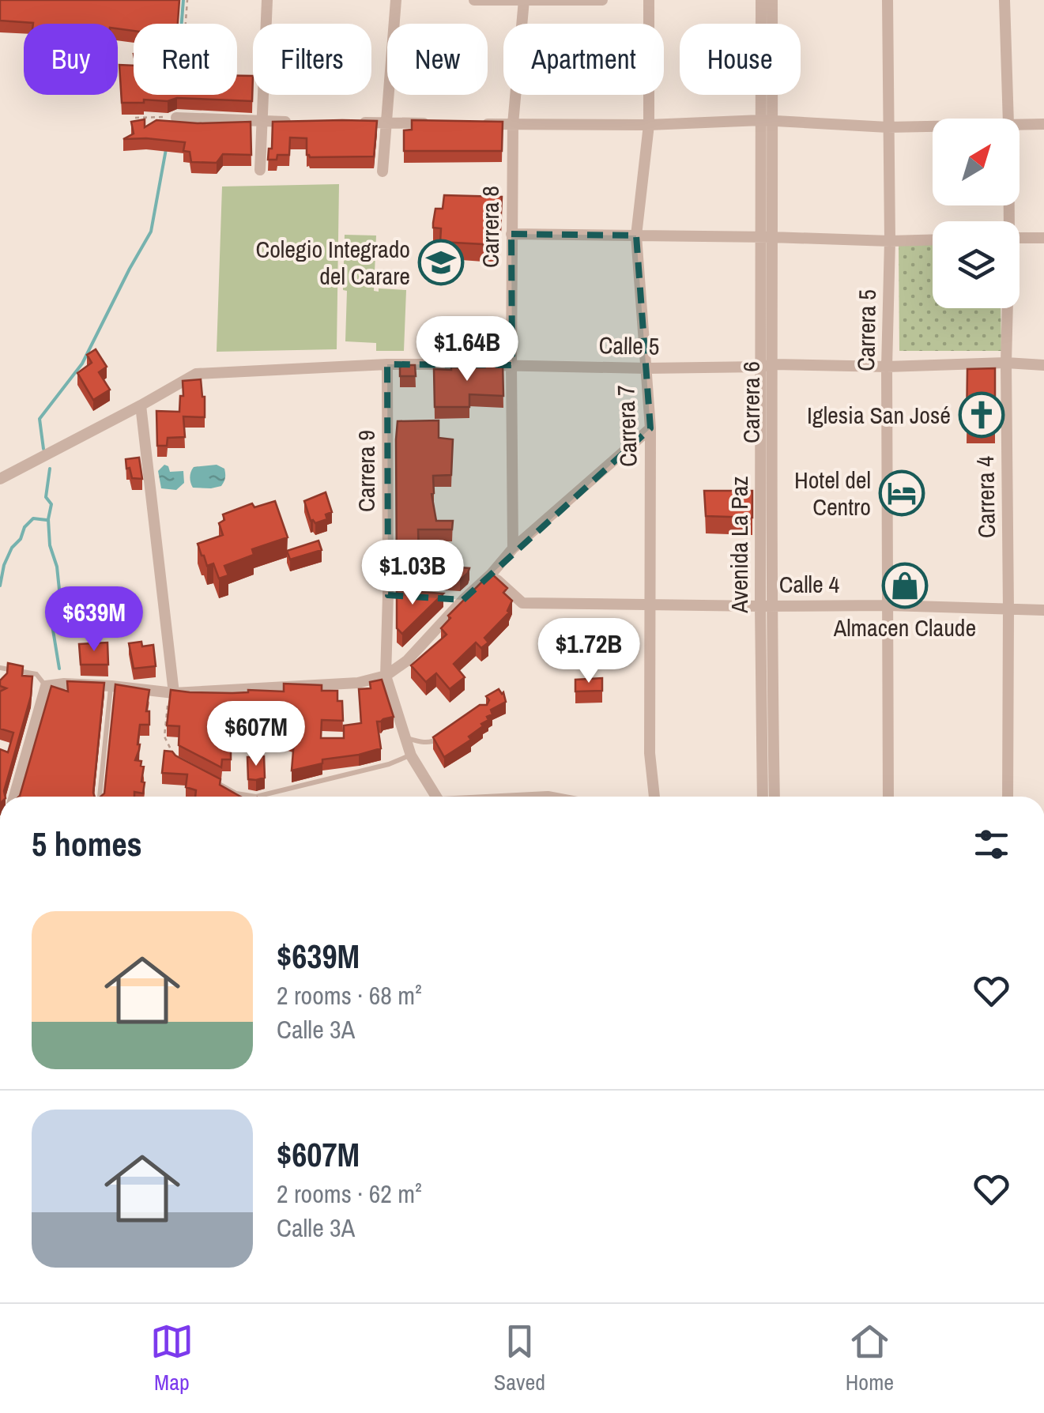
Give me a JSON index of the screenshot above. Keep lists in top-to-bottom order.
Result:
{
  "streets": {
    "street": [
      "Carrera 8",
      "Carrera 5",
      "Calle 5",
      "Carrera 6",
      "Carrera 7",
      "Carrera 9",
      "Carrera 4",
      "Avenida La Paz",
      "Calle 4"
    ]
  },
  "crossings": [
    ["Carrera 8", "Calle 5"],
    ["Carrera 5", "Calle 5"],
    ["Carrera 5", "Calle 4"],
    ["Calle 5", "Carrera 6"],
    ["Calle 5", "Carrera 7"],
    ["Calle 5", "Carrera 9"],
    ["Calle 5", "Carrera 4"],
    ["Carrera 6", "Avenida La Paz"],
    ["Carrera 6", "Calle 4"],
    ["Carrera 7", "Calle 4"],
    ["Carrera 4", "Calle 4"],
    ["Avenida La Paz", "Calle 4"]
  ],
  "places": {
    "school or university": ["Colegio Integrado del Carare"],
    "church": ["Iglesia San José"],
    "hotel": ["Hotel del Centro"],
    "shop": ["Almacen Claude"]
  },
  "north": "top right",
  "page": {
    "chip": [
      "Buy",
      "Rent",
      "Filters",
      "New",
      "Apartment",
      "House"
    ],
    "price": [
      "$1.64B",
      "$1.03B",
      "$639M",
      "$1.72B",
      "$607M"
    ],
    "heading": "5 homes",
    "list": [
      {
        "name": "$639M",
        "note": "2 rooms · 68 m² · Calle 3A"
      },
      {
        "name": "$607M",
        "note": "2 rooms · 62 m² · Calle 3A"
      }
    ],
    "tabs": ["Map", "Saved", "Home"]
  }
}
